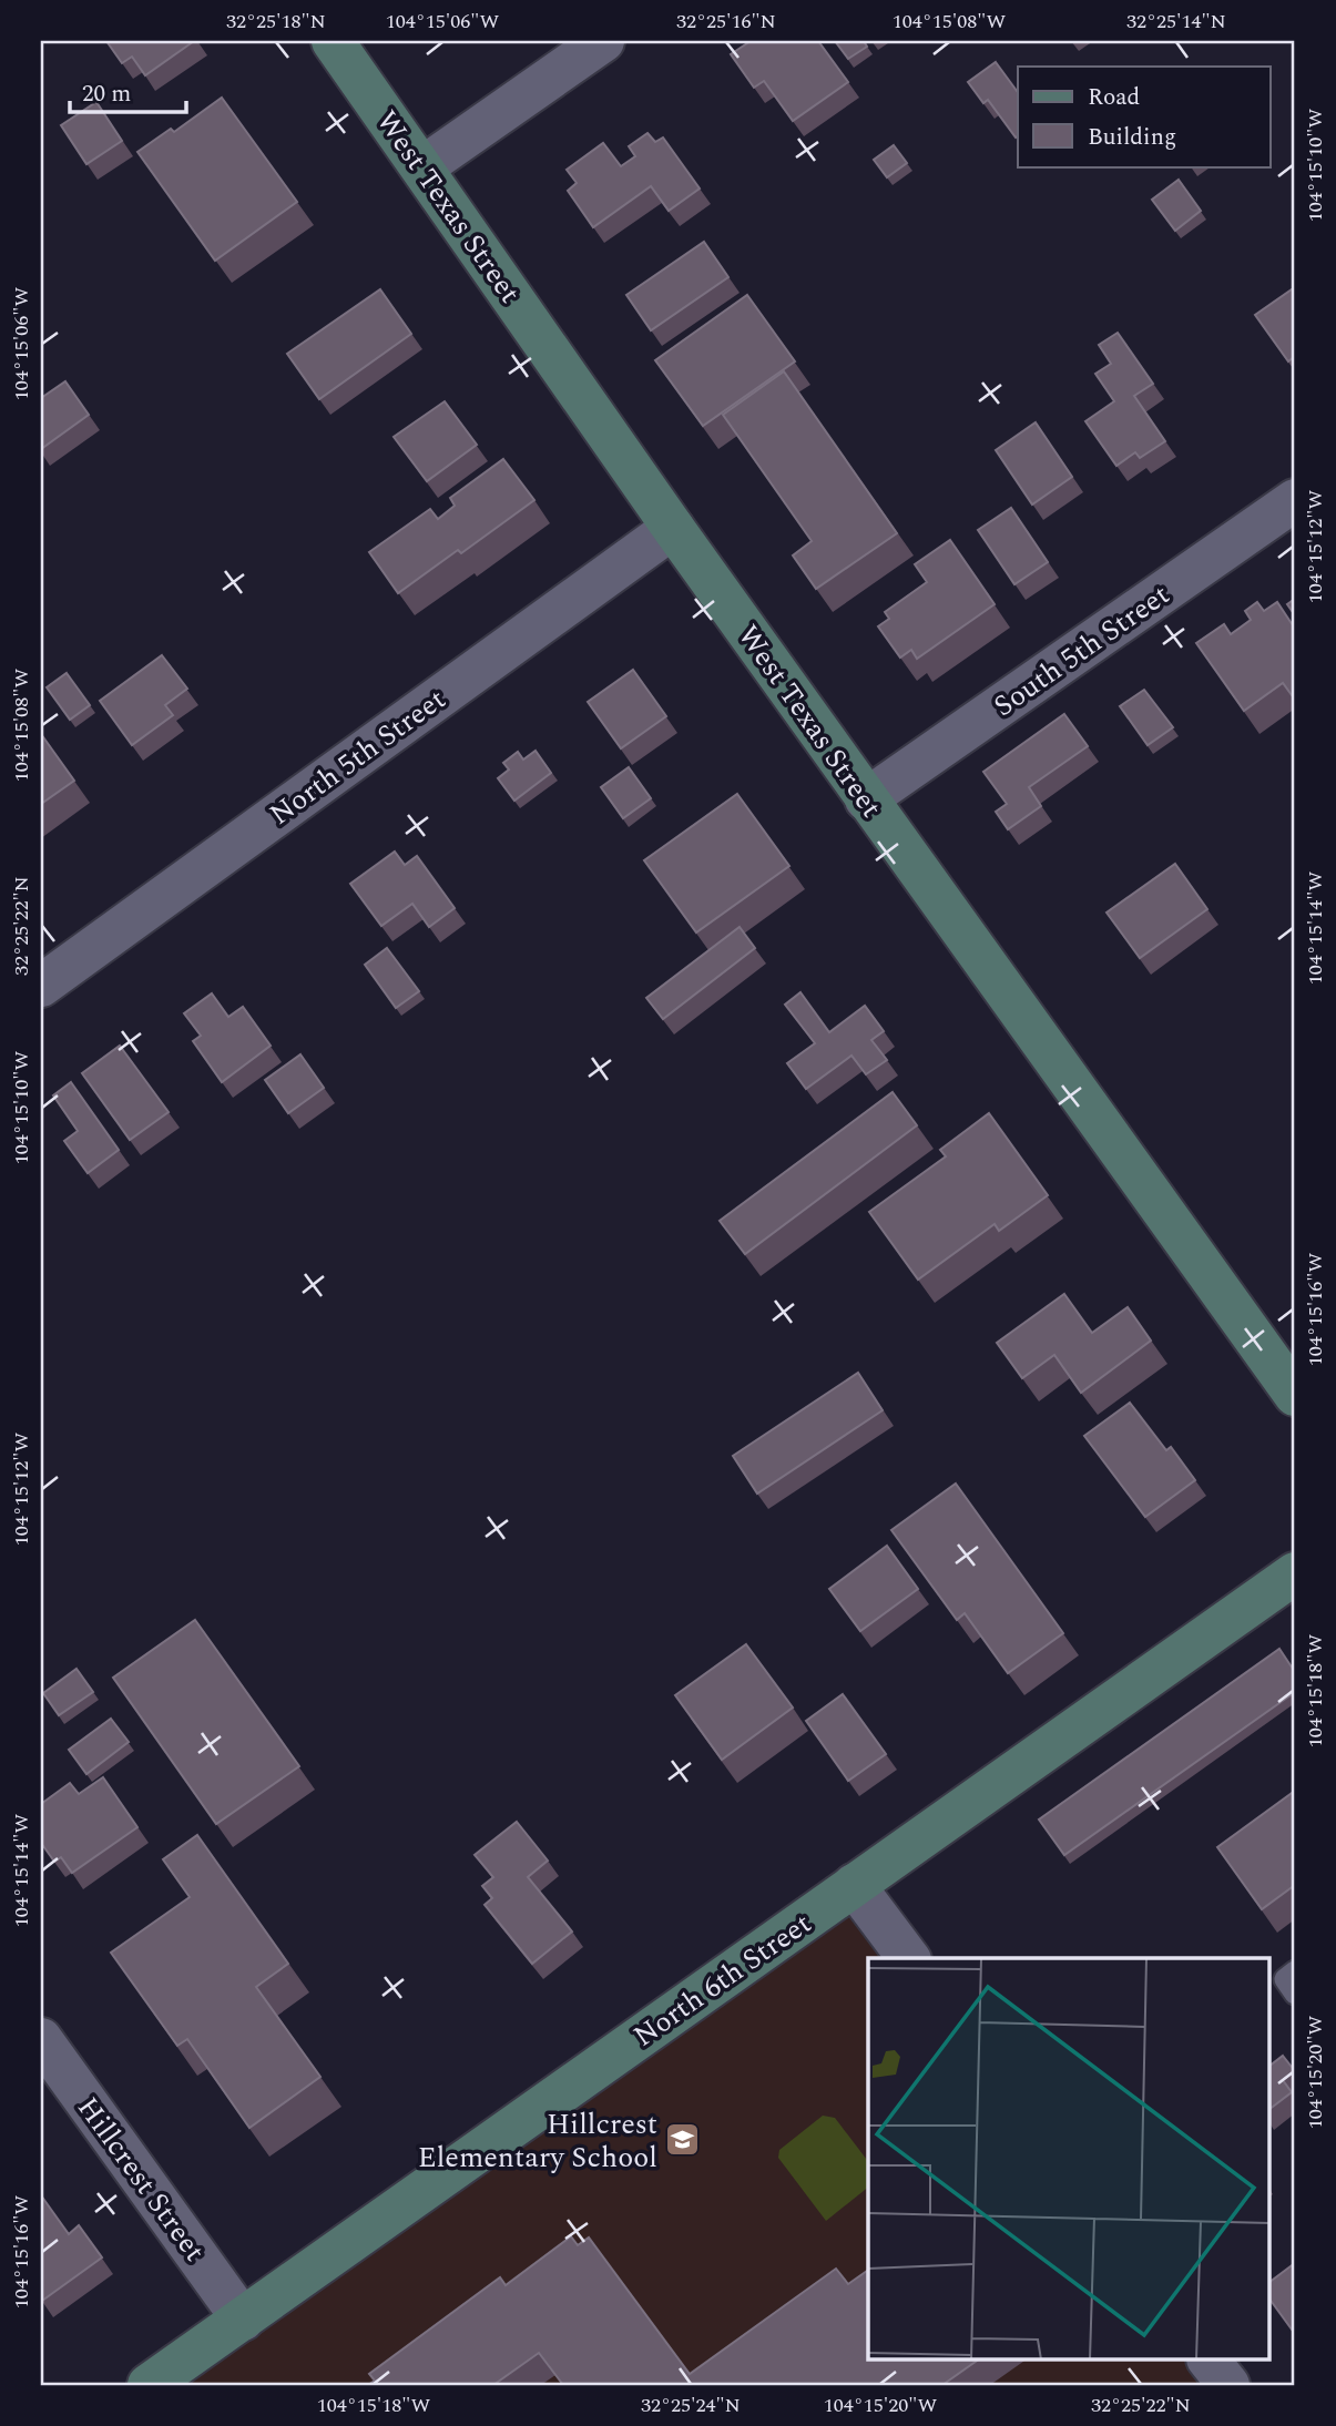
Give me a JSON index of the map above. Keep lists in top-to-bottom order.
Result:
{
  "streets": {
    "street": [
      "West Texas Street",
      "South 5th Street",
      "North 5th Street",
      "North 6th Street",
      "Hillcrest Street"
    ]
  },
  "crossings": [
    ["West Texas Street", "South 5th Street"],
    ["West Texas Street", "North 5th Street"],
    ["North 6th Street", "Hillcrest Street"]
  ],
  "places": {
    "school or university": ["Hillcrest Elementary School"]
  },
  "legend": ["Road", "Building"],
  "scale_bar": "20 m",
  "coordinates": [
    "32°25'18\"N",
    "104°15'06\"W",
    "32°25'16\"N",
    "104°15'08\"W",
    "32°25'14\"N",
    "104°15'10\"W",
    "104°15'12\"W",
    "32°25'22\"N",
    "104°15'14\"W",
    "104°15'16\"W",
    "104°15'18\"W",
    "104°15'20\"W",
    "32°25'24\"N"
  ]
}
